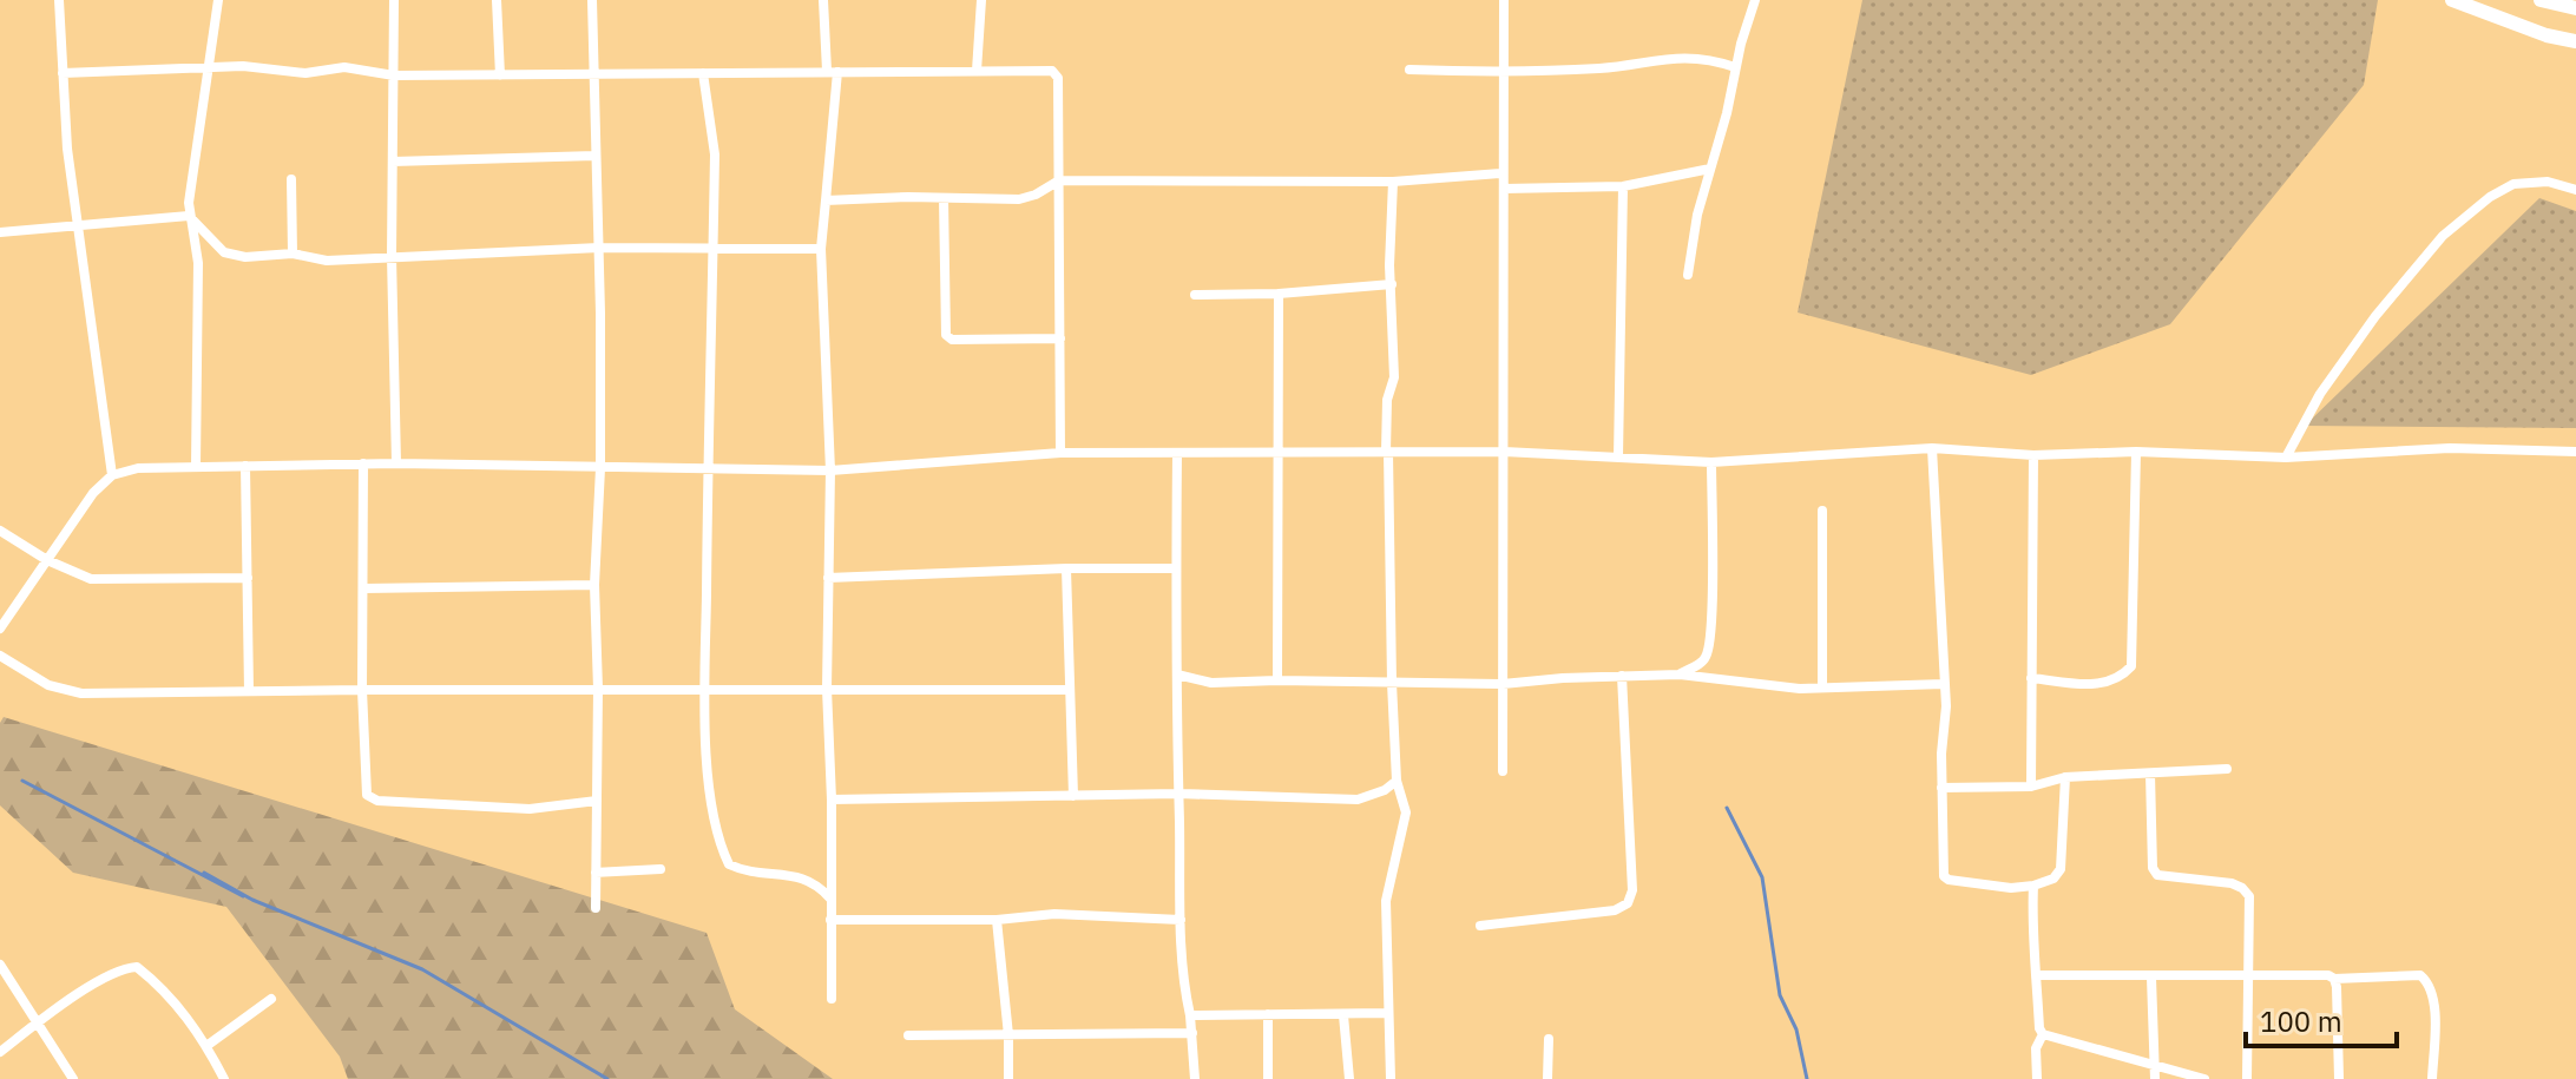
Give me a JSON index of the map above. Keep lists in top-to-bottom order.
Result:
{
  "scale_bar": "100 m"
}
